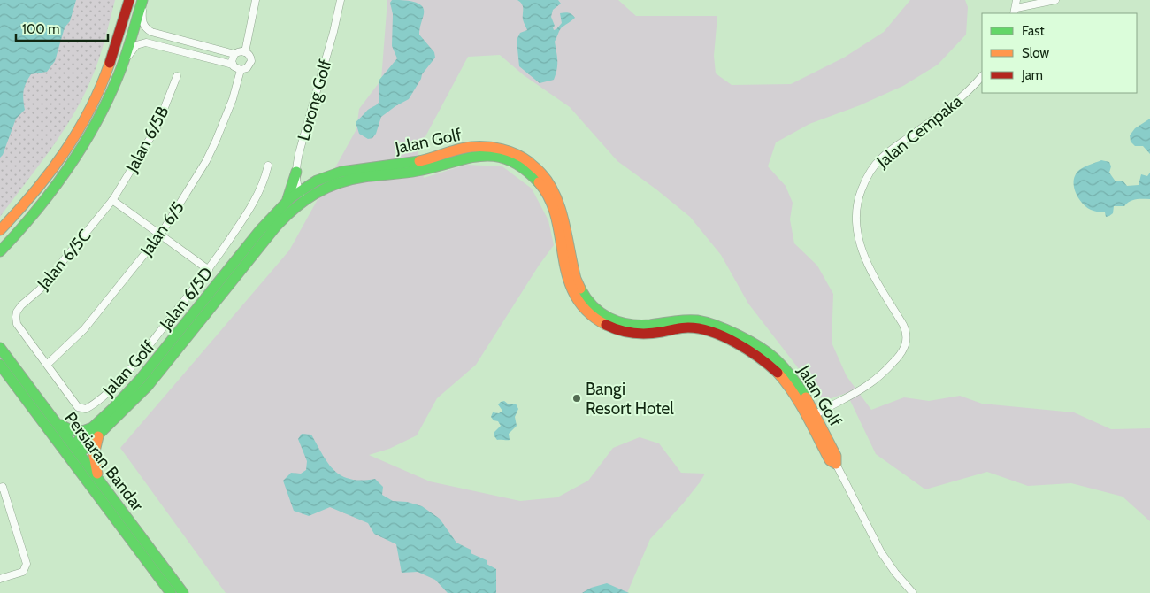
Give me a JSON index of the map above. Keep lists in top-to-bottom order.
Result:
{
  "streets": {
    "street": [
      "Lorong Golf",
      "Jalan Cempaka",
      "Jalan 6/5B",
      "Jalan Golf",
      "Jalan 6/5",
      "Jalan 6/5C",
      "Jalan 6/5D",
      "Persiaran Bandar"
    ]
  },
  "crossings": [
    ["Lorong Golf", "Jalan Golf"],
    ["Jalan Cempaka", "Jalan Golf"],
    ["Jalan 6/5B", "Jalan 6/5C"],
    ["Jalan Golf", "Persiaran Bandar"],
    ["Jalan 6/5", "Jalan 6/5C"],
    ["Jalan 6/5", "Jalan 6/5D"],
    ["Jalan 6/5C", "Jalan 6/5D"]
  ],
  "places": ["Bangi Resort Hotel"],
  "legend": ["Fast", "Slow", "Jam"],
  "scale_bar": "100 m"
}
